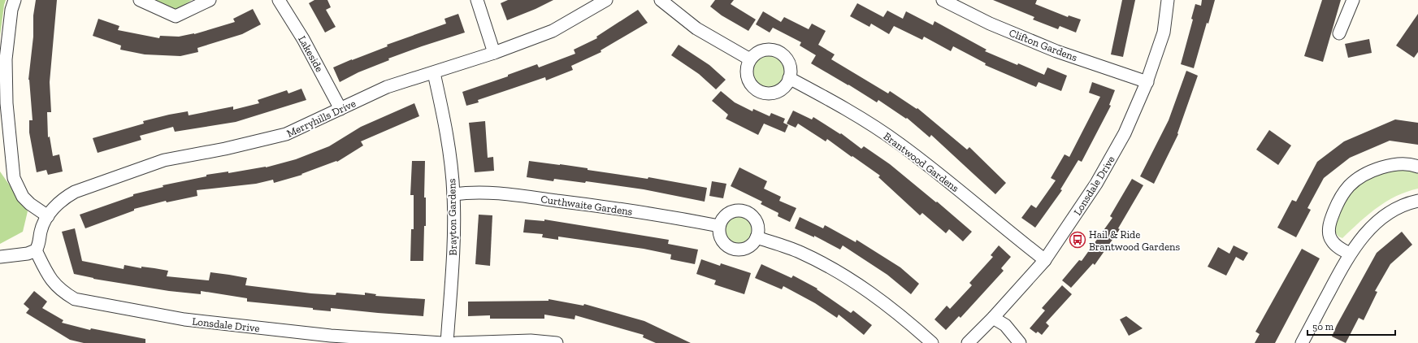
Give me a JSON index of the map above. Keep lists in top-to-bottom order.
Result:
{
  "streets": {
    "street": [
      "Clifton Gardens",
      "Lakeside",
      "Merryhills Drive",
      "Brantwood Gardens",
      "Lonsdale Drive",
      "Curthwaite Gardens",
      "Brayton Gardens"
    ]
  },
  "crossings": [
    ["Clifton Gardens", "Lonsdale Drive"],
    ["Lakeside", "Merryhills Drive"],
    ["Merryhills Drive", "Lonsdale Drive"],
    ["Merryhills Drive", "Brayton Gardens"],
    ["Brantwood Gardens", "Lonsdale Drive"],
    ["Curthwaite Gardens", "Brayton Gardens"]
  ],
  "places": {
    "bus stop": ["Hail & Ride Brantwood Gardens"]
  },
  "scale_bar": "50 m"
}
